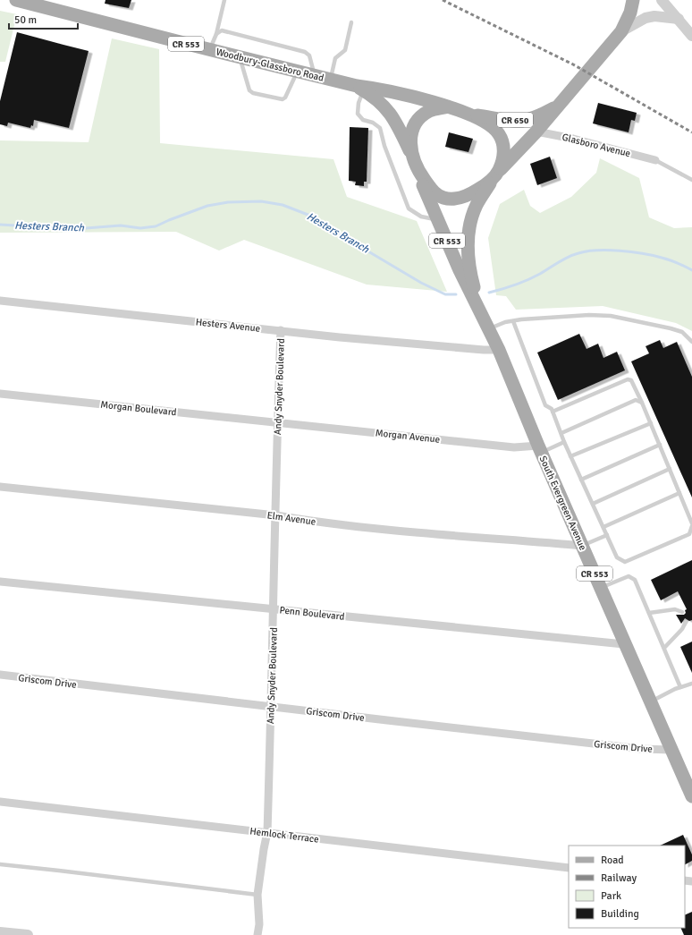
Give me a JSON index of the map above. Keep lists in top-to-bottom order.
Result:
{
  "streets": {
    "main road": [
      "CR 553",
      "Woodbury-Glassboro Road",
      "CR 650",
      "South Evergreen Avenue"
    ],
    "street": [
      "Glasboro Avenue",
      "Hesters Avenue",
      "Andy Snyder Boulevard",
      "Morgan Boulevard",
      "Morgan Avenue",
      "Elm Avenue",
      "Penn Boulevard",
      "Griscom Drive",
      "Hemlock Terrace"
    ]
  },
  "crossings": [
    ["Woodbury-Glassboro Road", "South Evergreen Avenue"],
    ["Glasboro Avenue", "South Evergreen Avenue"],
    ["Hesters Avenue", "Andy Snyder Boulevard"],
    ["Hesters Avenue", "South Evergreen Avenue"],
    ["Andy Snyder Boulevard", "Morgan Boulevard"],
    ["Andy Snyder Boulevard", "Morgan Avenue"],
    ["Andy Snyder Boulevard", "Elm Avenue"],
    ["Andy Snyder Boulevard", "Penn Boulevard"],
    ["Andy Snyder Boulevard", "Griscom Drive"],
    ["Andy Snyder Boulevard", "Hemlock Terrace"],
    ["Morgan Boulevard", "Morgan Avenue"],
    ["Morgan Avenue", "South Evergreen Avenue"],
    ["South Evergreen Avenue", "Elm Avenue"],
    ["South Evergreen Avenue", "Penn Boulevard"],
    ["South Evergreen Avenue", "Griscom Drive"]
  ],
  "water": ["Hesters Branch"],
  "legend": [
    "Road",
    "Railway",
    "Park",
    "Building"
  ],
  "scale_bar": "50 m"
}
